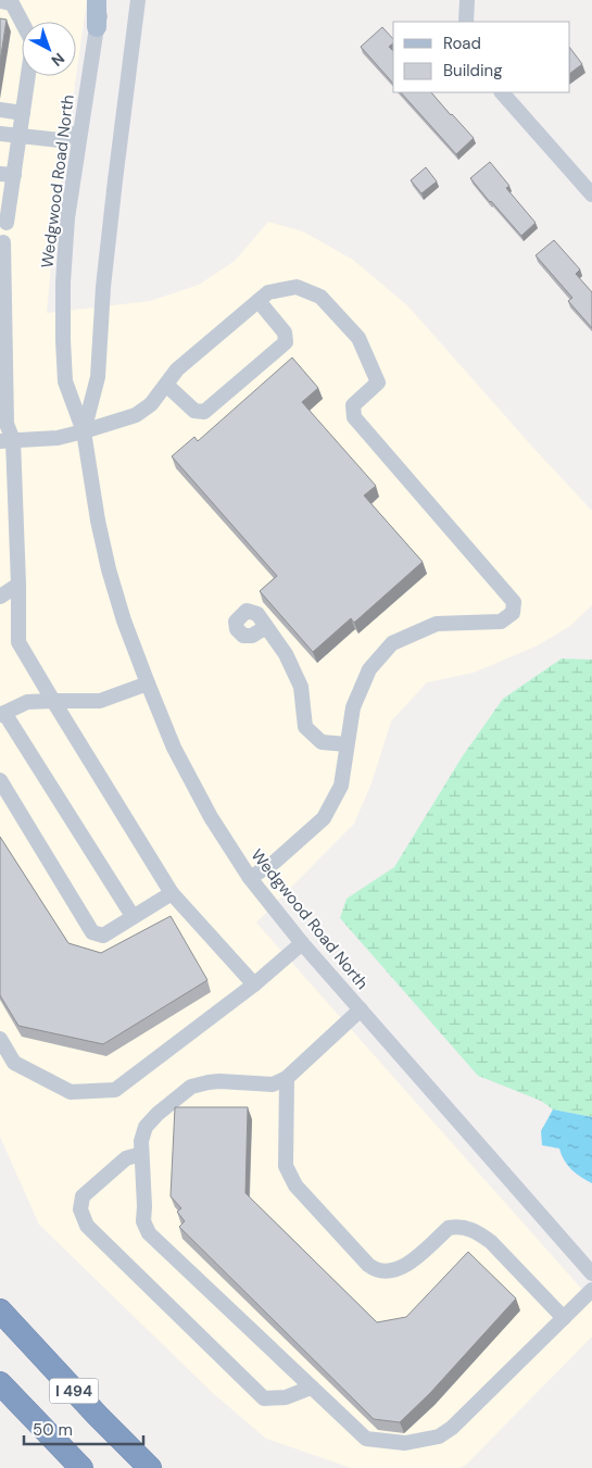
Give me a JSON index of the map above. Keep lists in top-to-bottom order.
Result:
{
  "streets": {
    "highway": ["I 494"],
    "street": ["Wedgwood Road North"]
  },
  "legend": ["Road", "Building"],
  "scale_bar": "50 m",
  "north": "bottom right"
}
